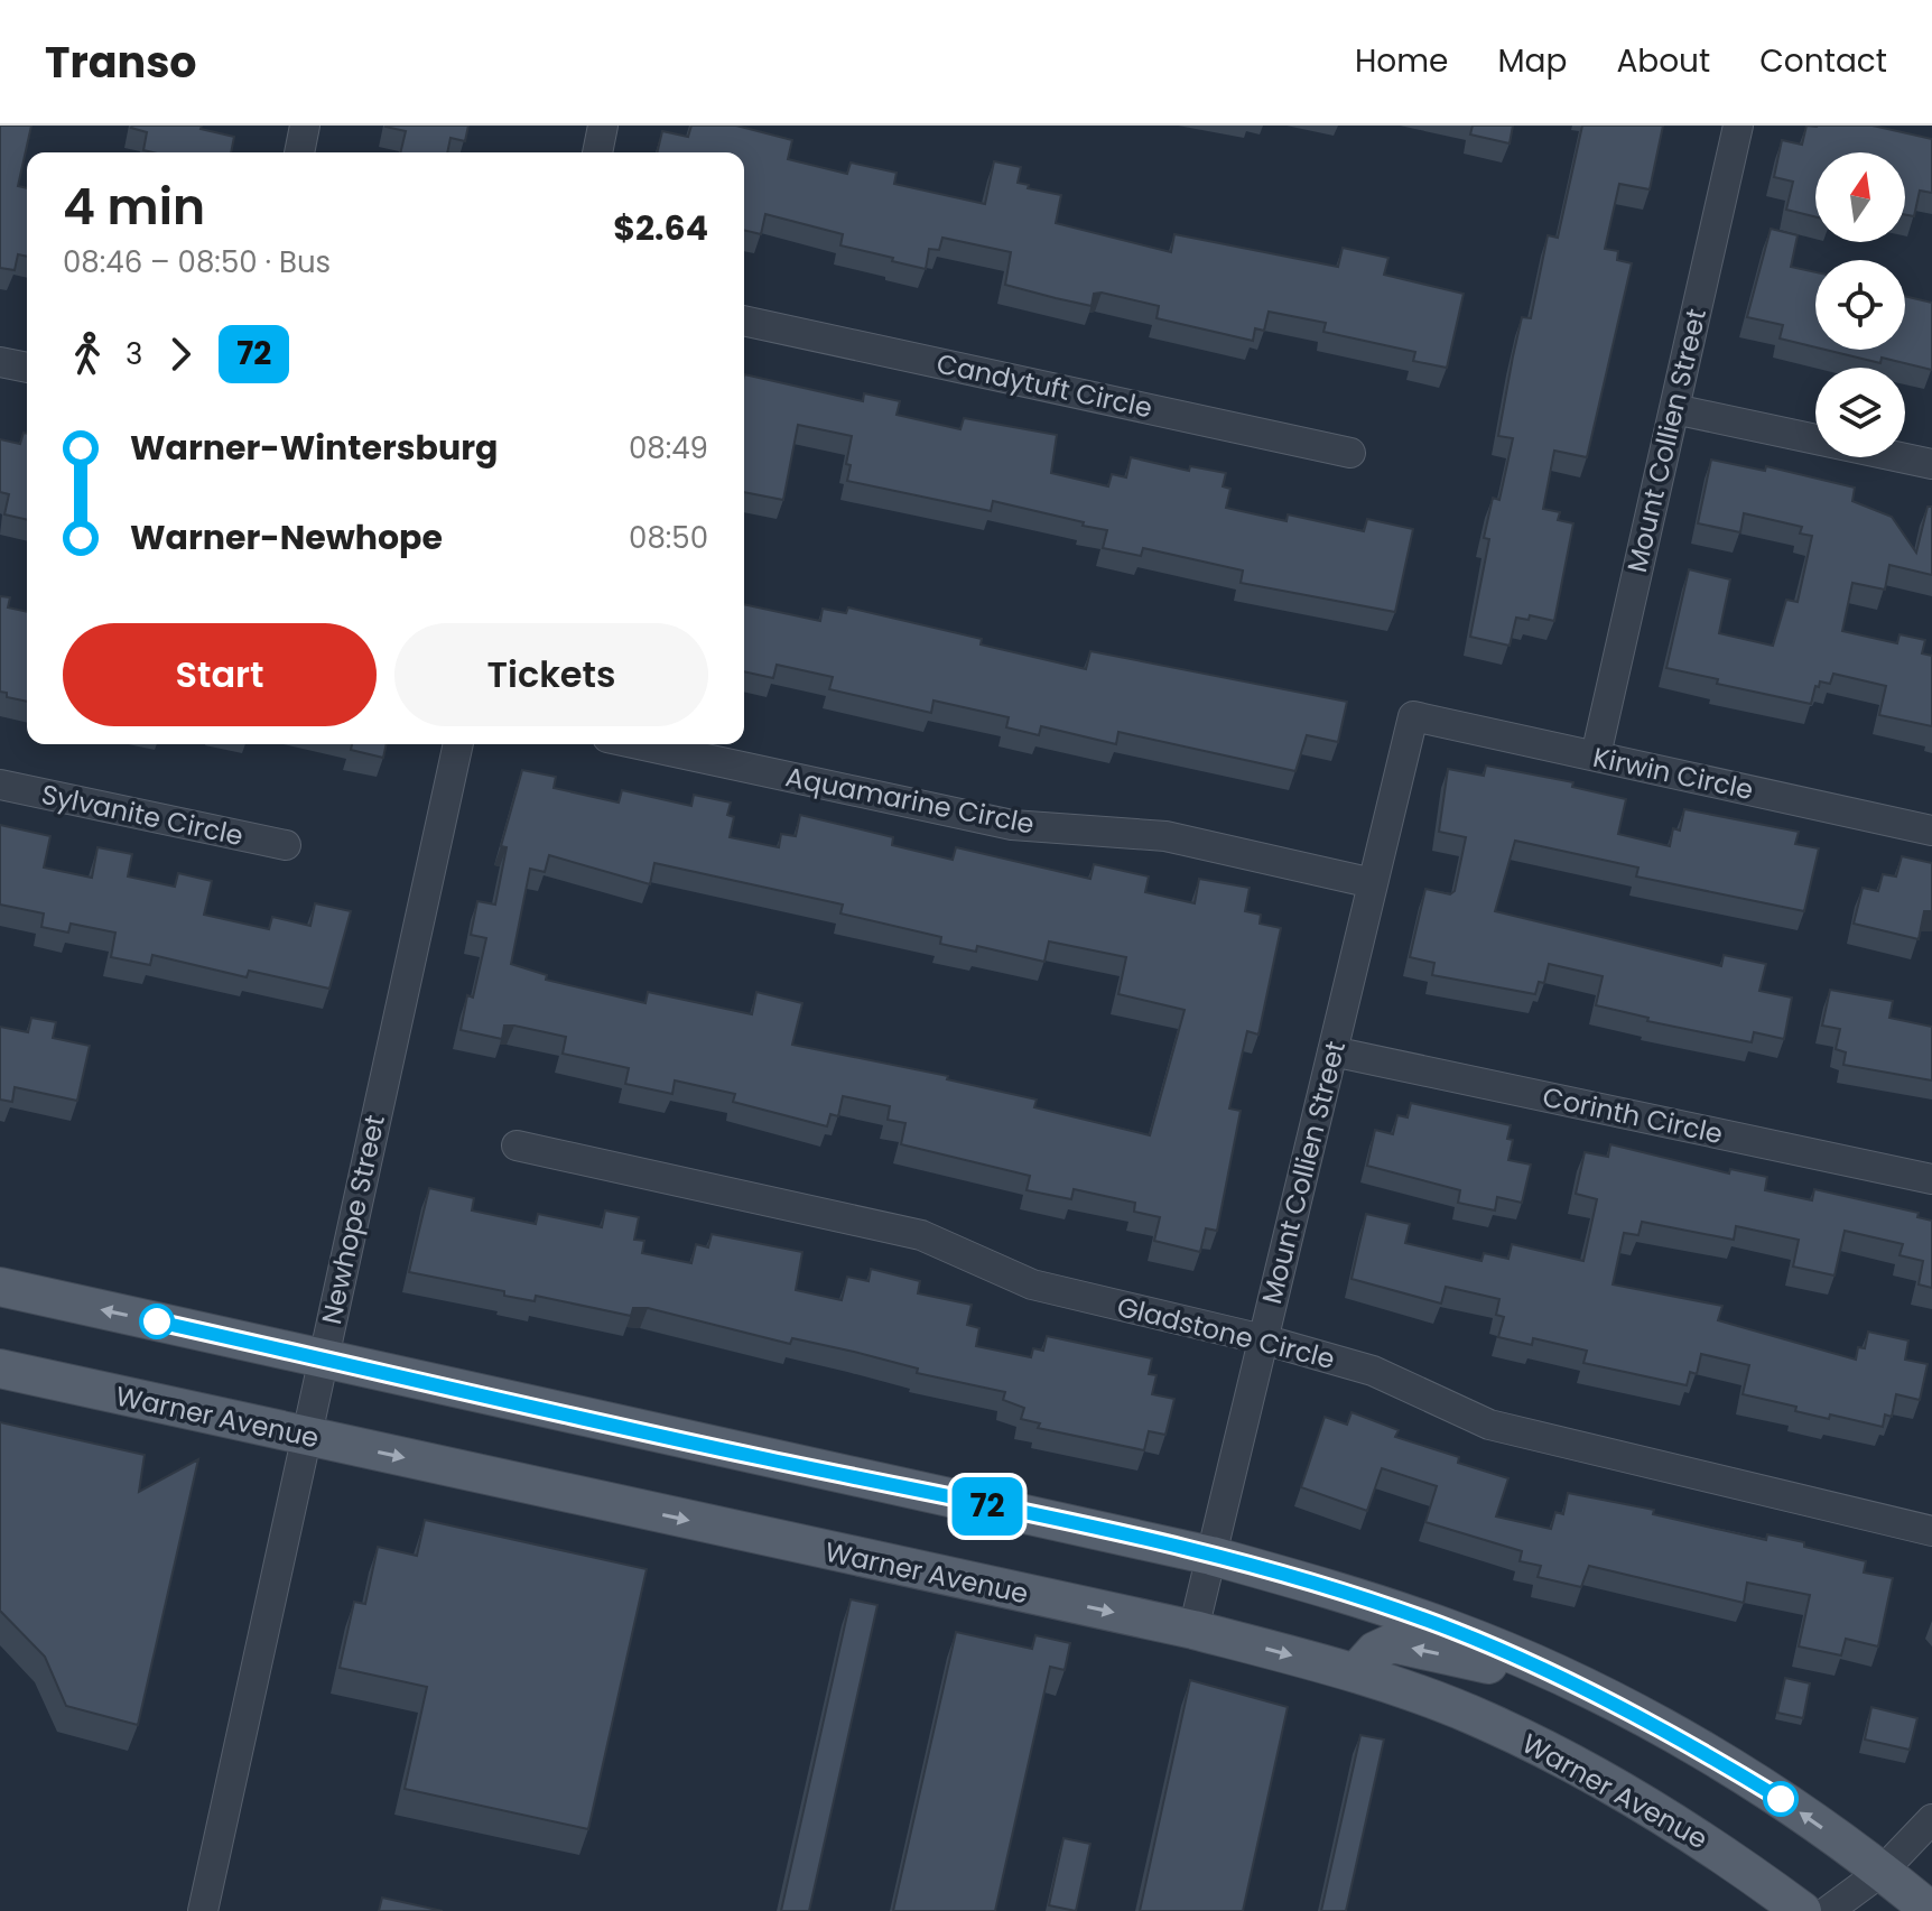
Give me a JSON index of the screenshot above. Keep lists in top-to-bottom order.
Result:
{
  "streets": {
    "main road": ["Warner Avenue"],
    "street": [
      "Candytuft Circle",
      "Mount Collien Street",
      "Kirwin Circle",
      "Aquamarine Circle",
      "Sylvanite Circle",
      "Corinth Circle",
      "Newhope Street",
      "Gladstone Circle"
    ]
  },
  "crossings": [
    ["Mount Collien Street", "Kirwin Circle"],
    ["Mount Collien Street", "Aquamarine Circle"],
    ["Mount Collien Street", "Corinth Circle"],
    ["Mount Collien Street", "Gladstone Circle"],
    ["Mount Collien Street", "Warner Avenue"],
    ["Newhope Street", "Warner Avenue"]
  ],
  "lines": ["bus line 72"],
  "north": "top",
  "page": {
    "header": "Transo",
    "nav": [
      "Home",
      "Map",
      "About",
      "Contact"
    ],
    "on_map": "72",
    "heading": ["4 min", "08:46 – 08:50 · Bus", "$2.64"],
    "legs": ["3", "72"],
    "list": [
      {
        "name": "Warner-Wintersburg",
        "value": "08:49"
      },
      {
        "name": "Warner-Newhope",
        "value": "08:50"
      }
    ],
    "buttons": ["Start", "Tickets"]
  }
}
